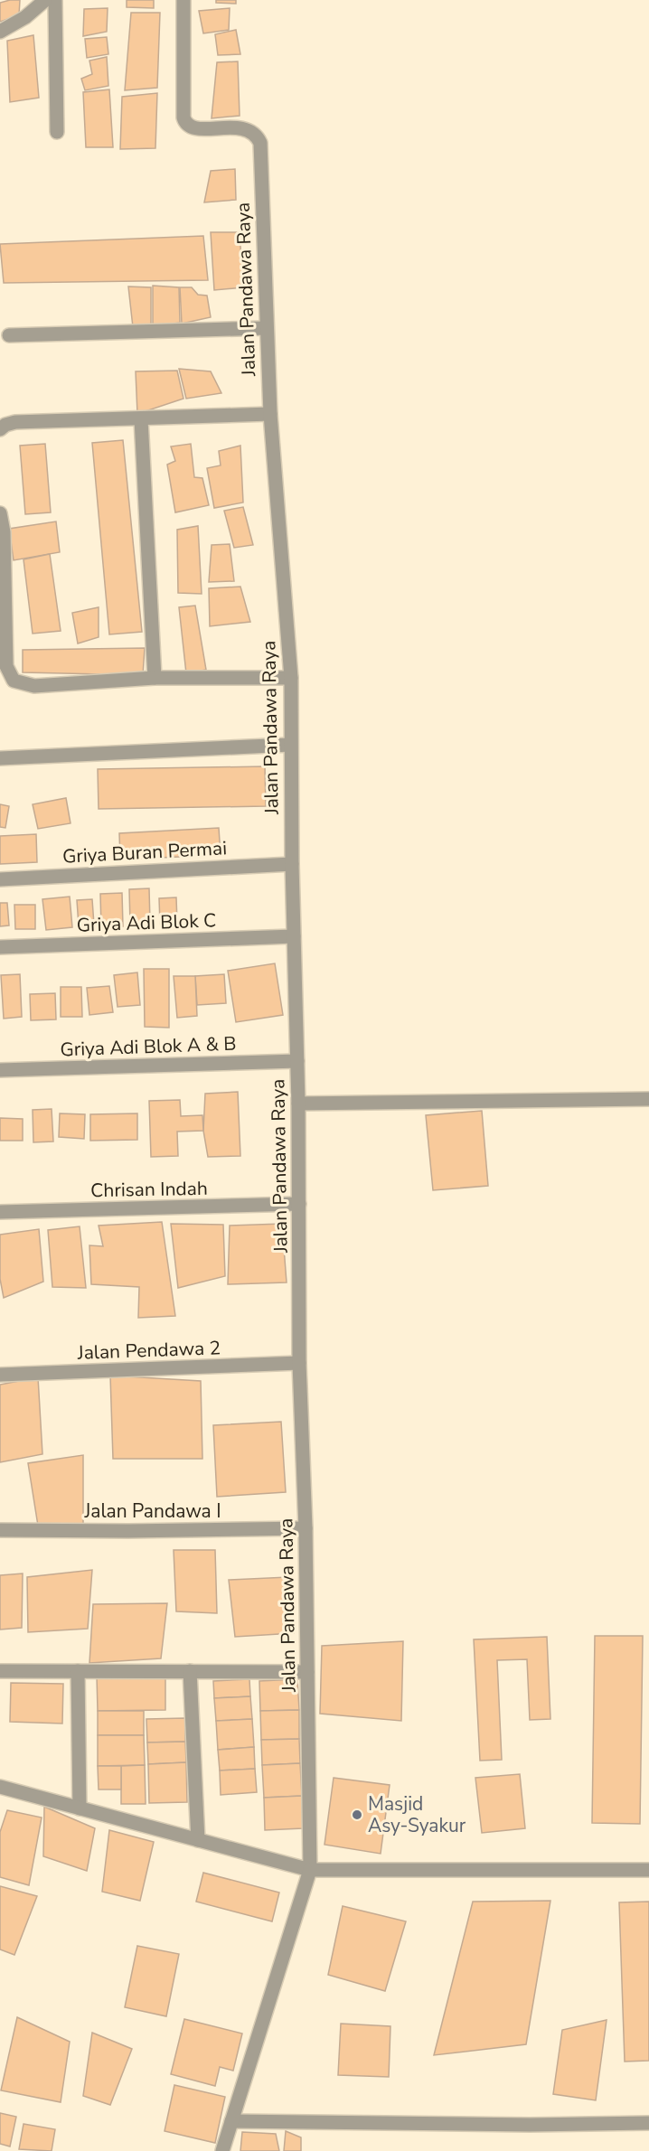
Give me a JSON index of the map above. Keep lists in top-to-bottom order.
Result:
{
  "streets": {
    "street": [
      "Jalan Pandawa Raya",
      "Griya Buran Permai",
      "Griya Adi Blok C",
      "Griya Adi Blok A & B",
      "Chrisan Indah",
      "Jalan Pendawa 2",
      "Jalan Pandawa I"
    ]
  },
  "crossings": [
    ["Jalan Pandawa Raya", "Griya Buran Permai"],
    ["Jalan Pandawa Raya", "Griya Adi Blok C"],
    ["Jalan Pandawa Raya", "Griya Adi Blok A & B"],
    ["Jalan Pandawa Raya", "Chrisan Indah"],
    ["Jalan Pandawa Raya", "Jalan Pendawa 2"],
    ["Jalan Pandawa Raya", "Jalan Pandawa I"]
  ],
  "places": ["Masjid Asy-Syakur"]
}
